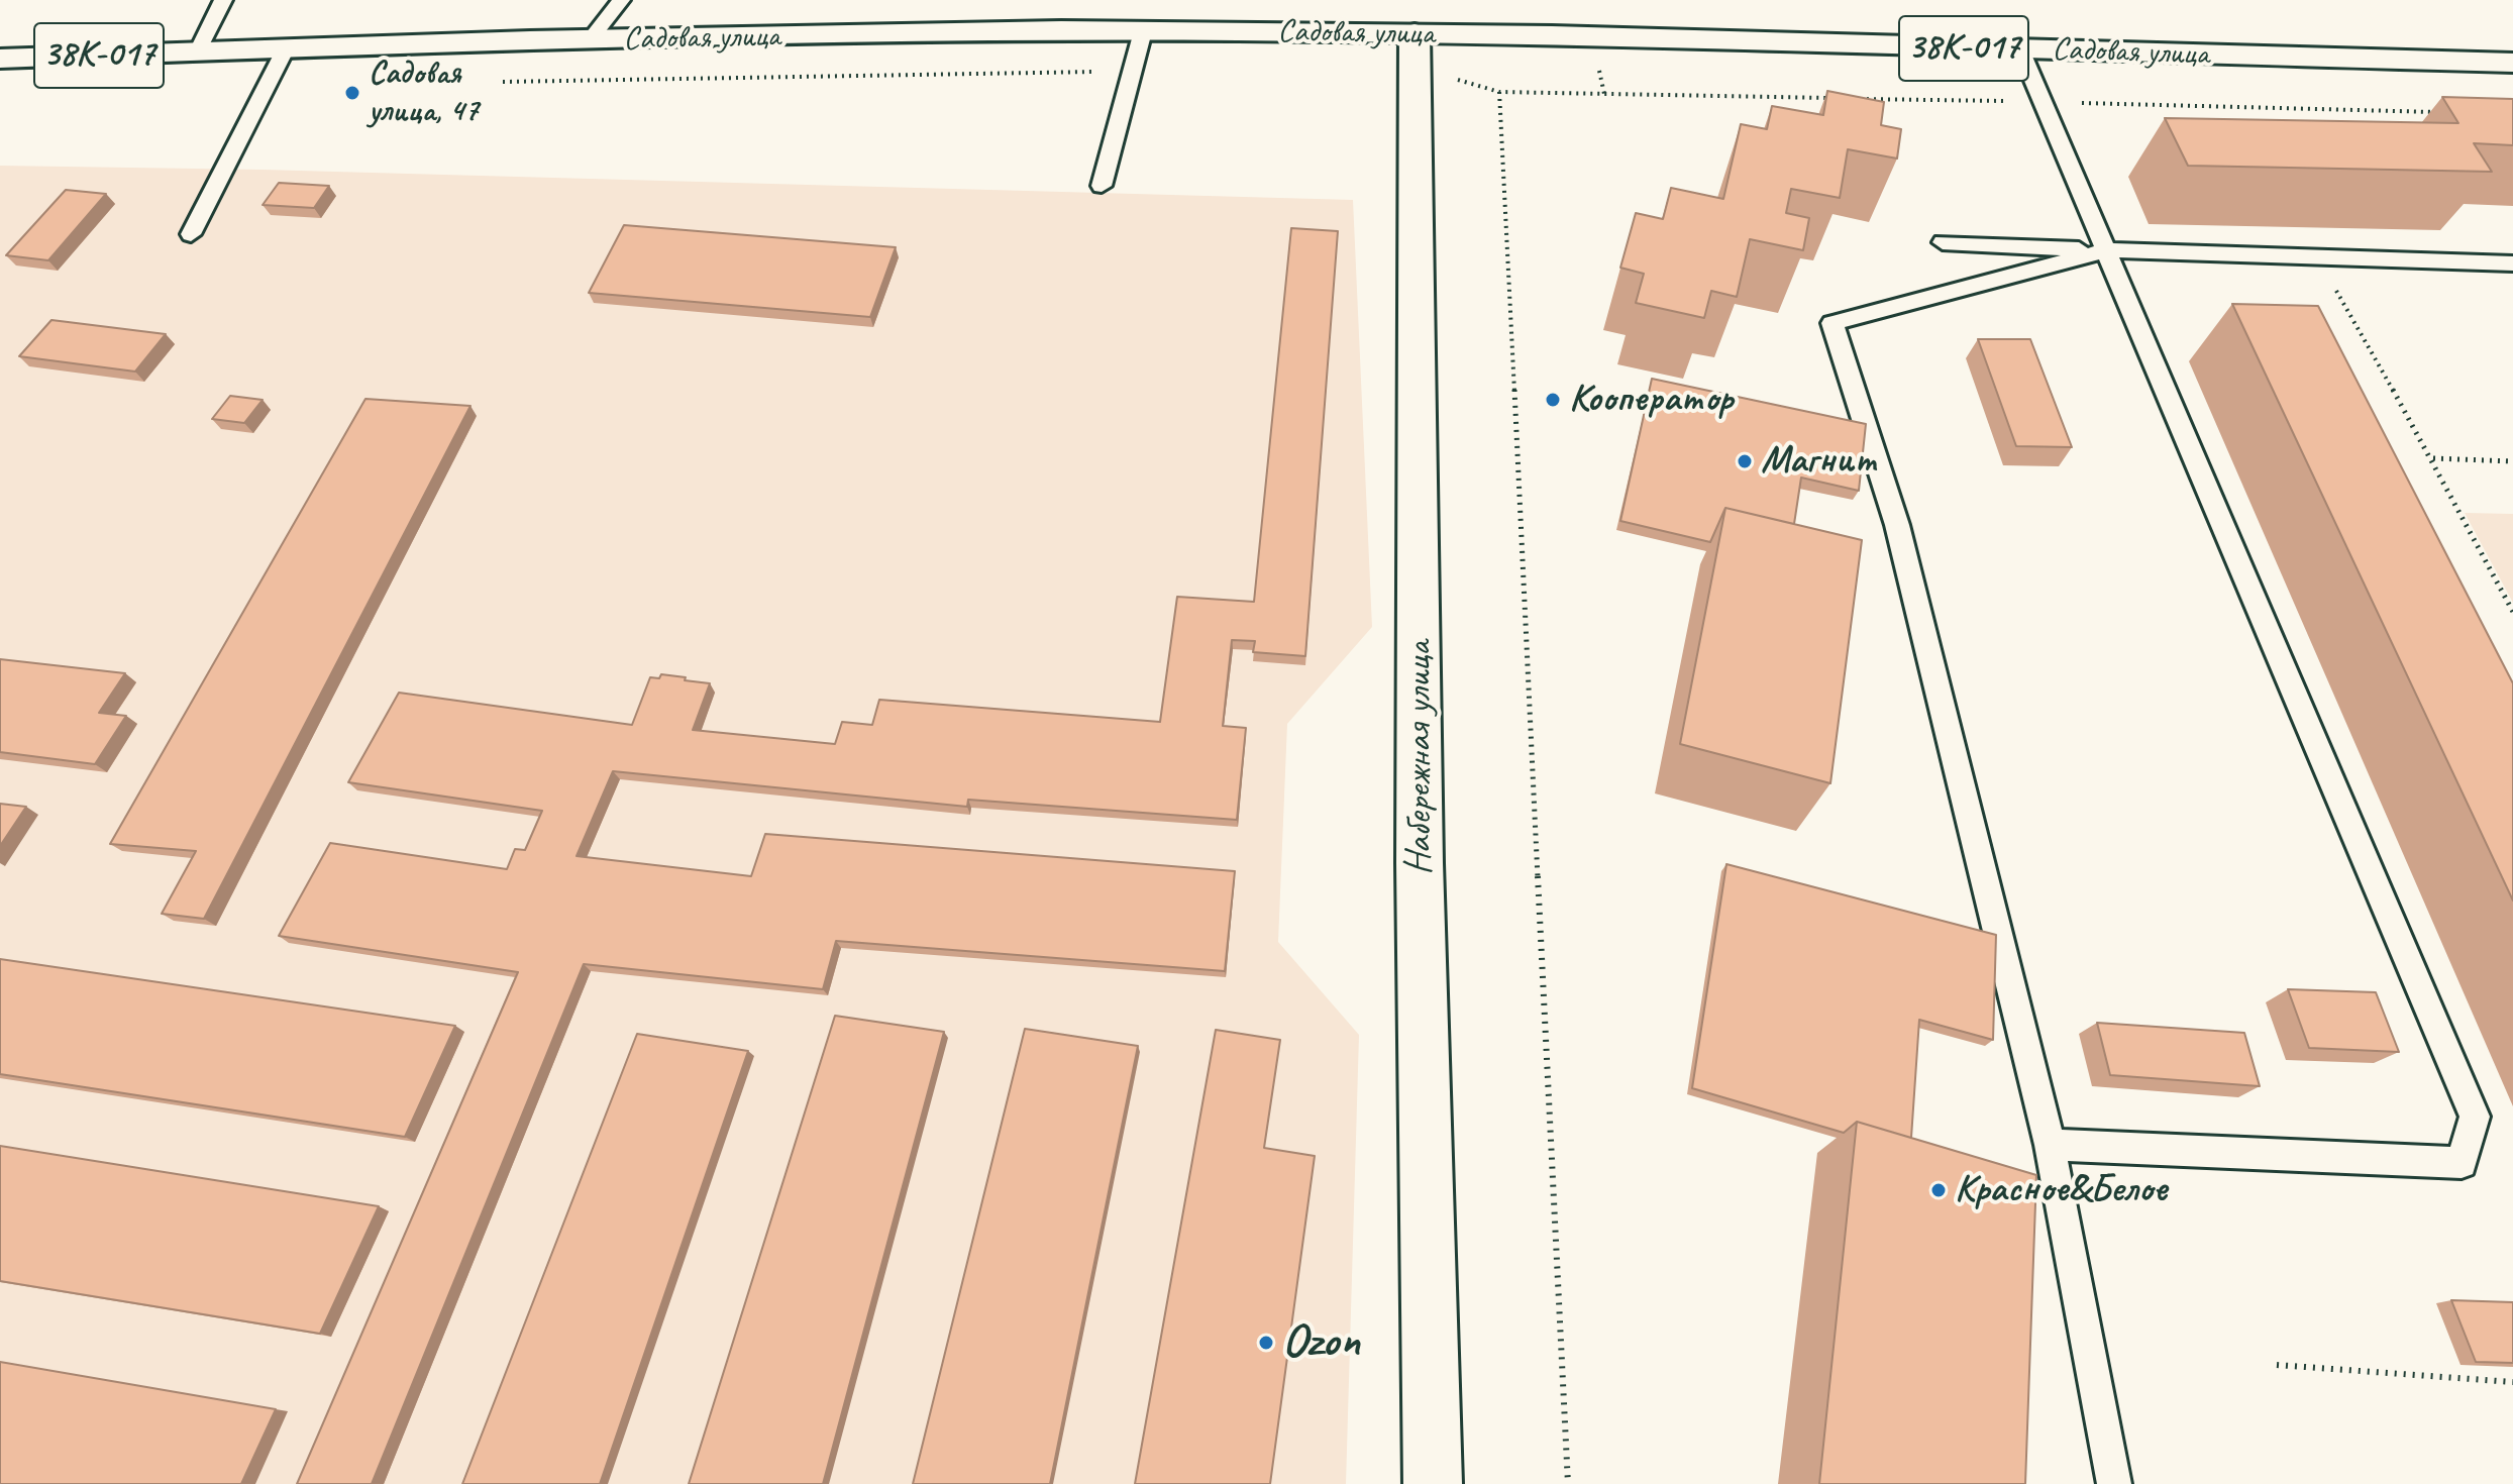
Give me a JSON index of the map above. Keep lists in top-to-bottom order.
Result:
{
  "streets": {
    "main road": ["Садовая улица", "38К-017", "Набережная улица"]
  },
  "crossings": [
    ["Садовая улица", "38К-017"],
    ["Садовая улица", "Набережная улица"]
  ],
  "places": [
    "Садовая улица, 47",
    "Кооператор",
    "Магнит",
    "Красное&Белое",
    "Ozon"
  ]
}
